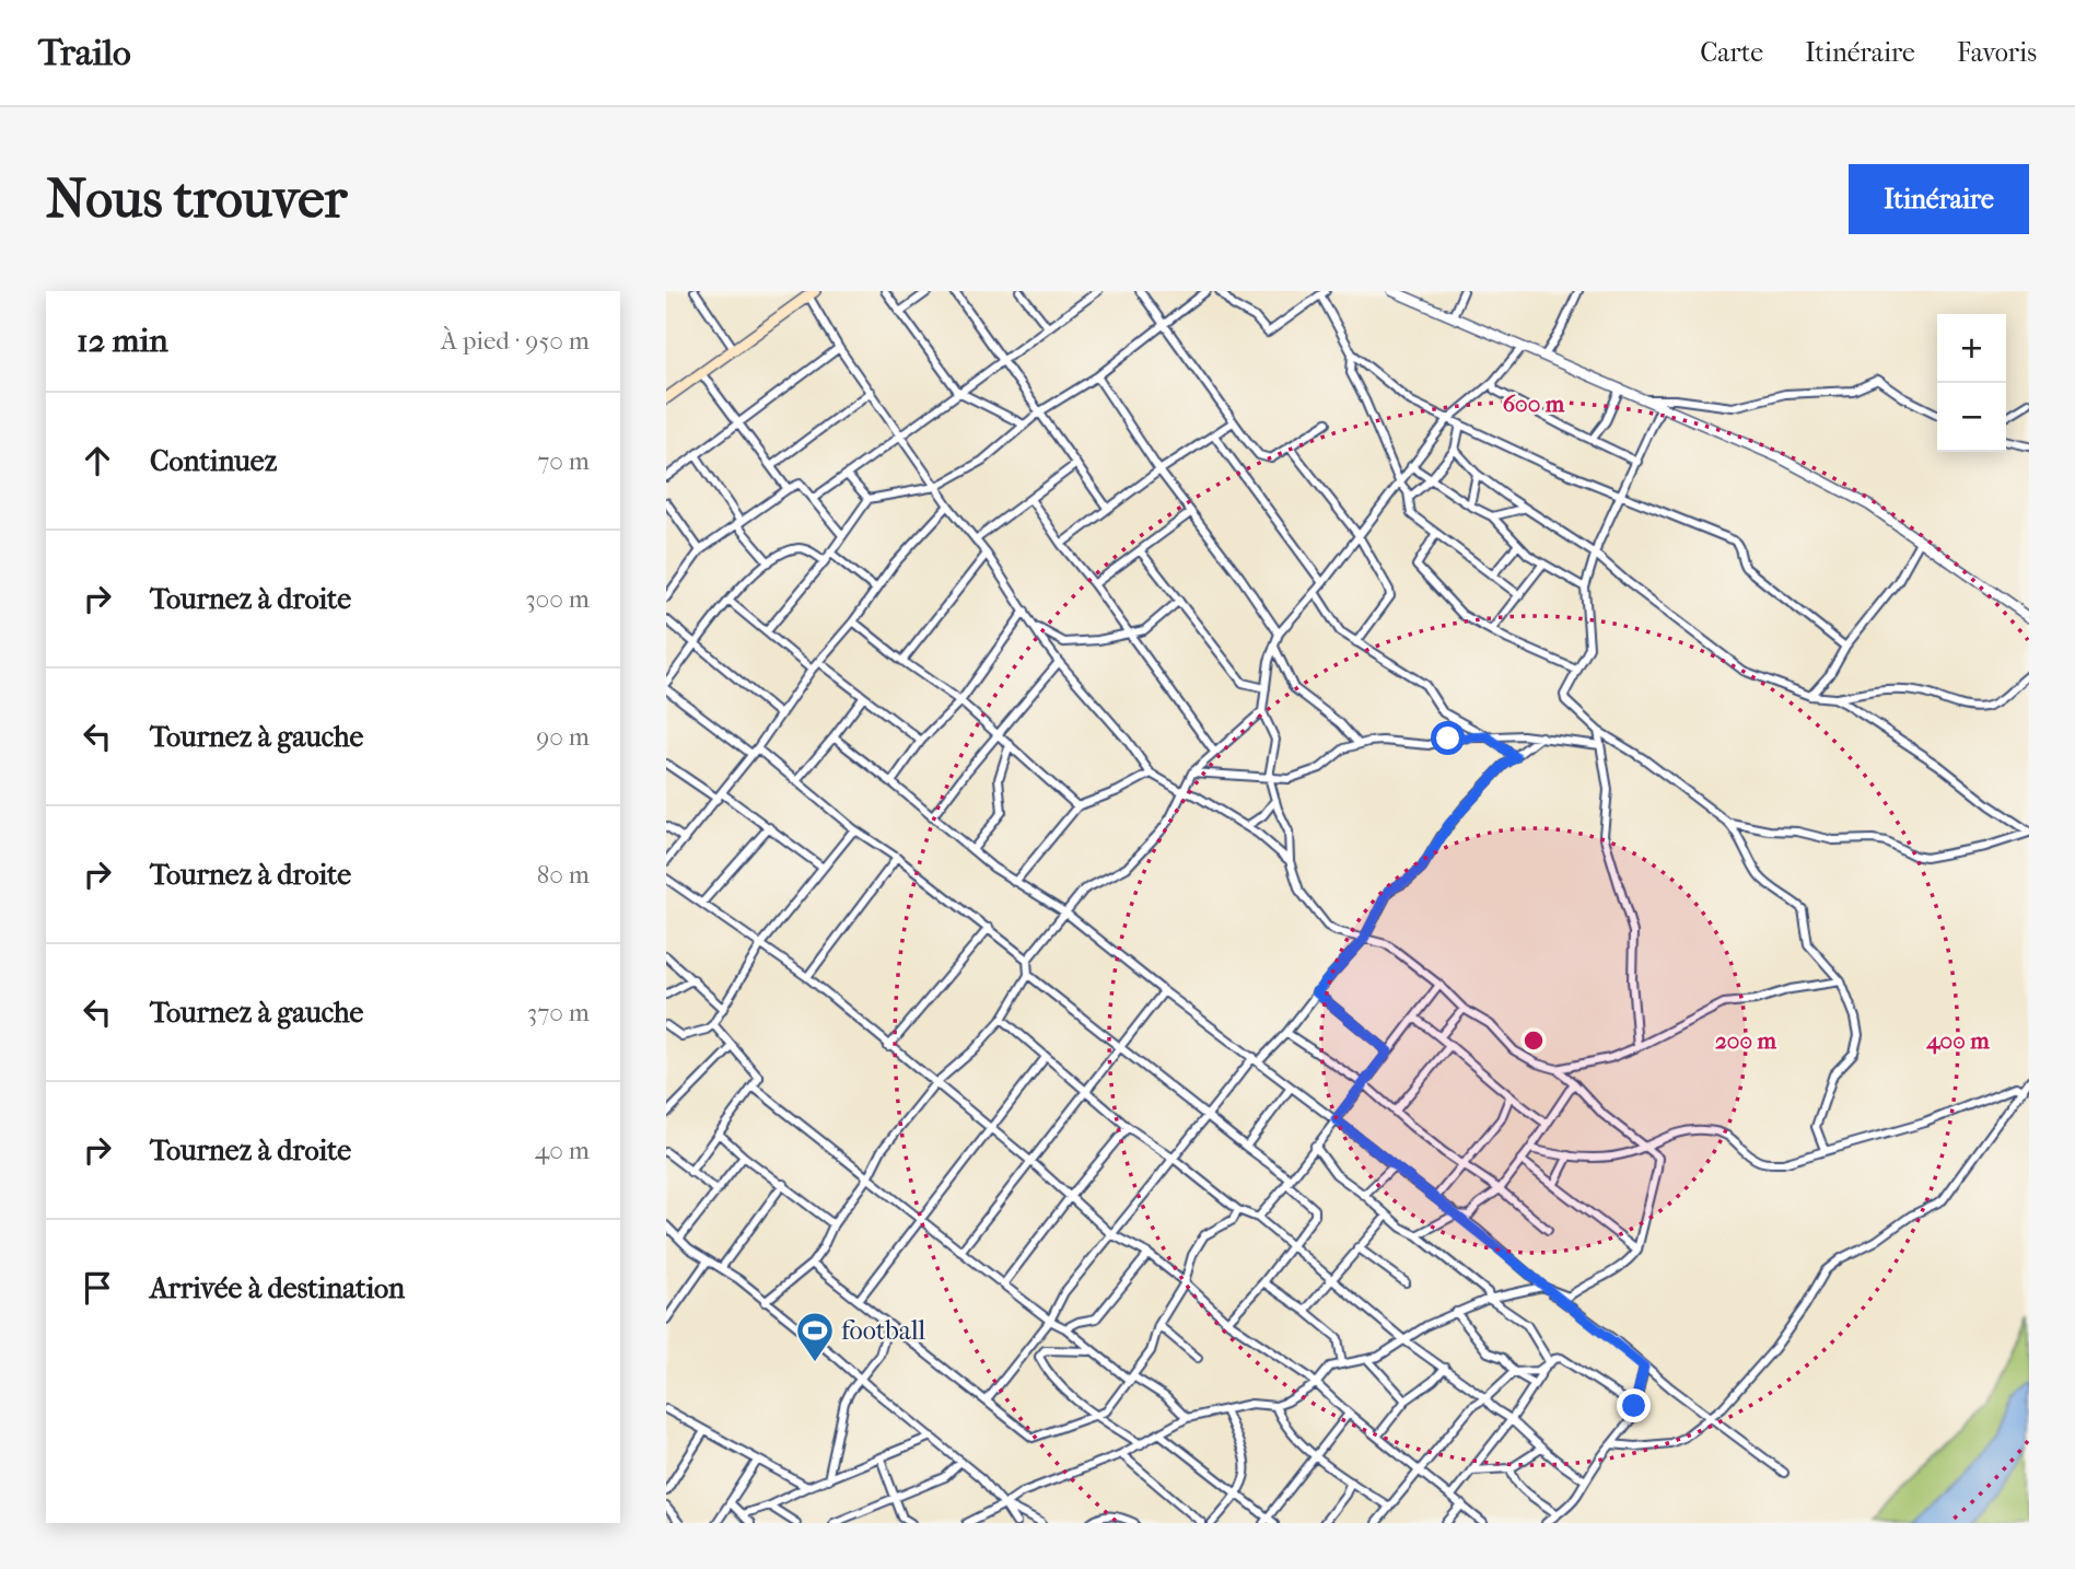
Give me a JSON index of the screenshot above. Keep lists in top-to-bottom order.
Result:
{
  "places": {
    "sports": ["football"]
  },
  "page": {
    "header": "Trailo",
    "nav": ["Carte", "Itinéraire", "Favoris"],
    "buttons": "Itinéraire",
    "title": "Nous trouver",
    "heading": ["12 min", "À pied · 950 m"],
    "map_buttons": ["+", "−"],
    "list": [
      ["Continuez", "70 m"],
      ["Tournez à droite", "300 m"],
      ["Tournez à gauche", "90 m"],
      ["Tournez à droite", "80 m"],
      ["Tournez à gauche", "370 m"],
      ["Tournez à droite", "40 m"],
      "Arrivée à destination"
    ]
  },
  "rings": ["600 m", "200 m", "400 m"]
}
